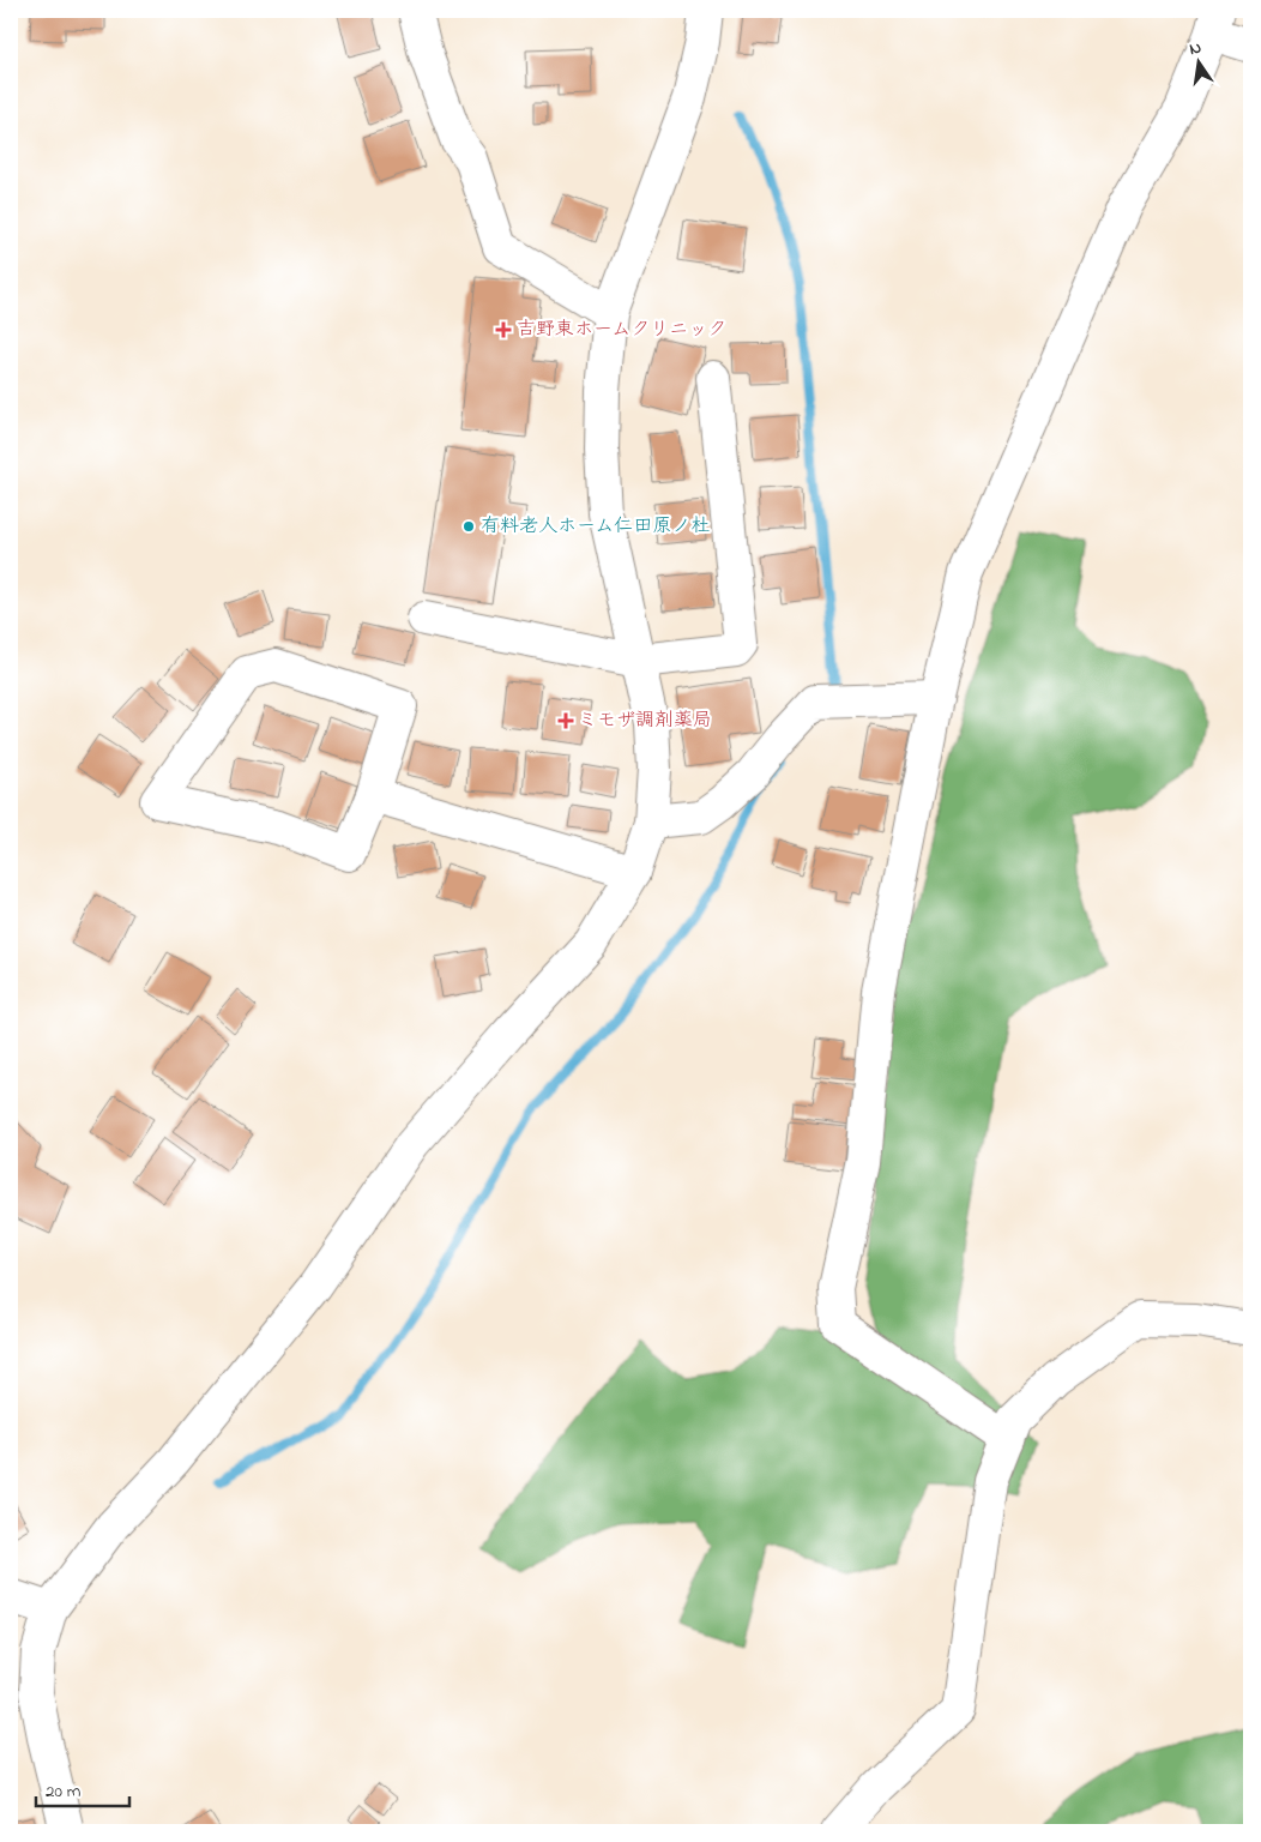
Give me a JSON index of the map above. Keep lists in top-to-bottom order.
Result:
{
  "places": {
    "health": ["吉野東ホームクリニック", "ミモザ調剤薬局"],
    "other": ["有料老人ホーム仁田原ノ杜"]
  },
  "scale_bar": "20 m",
  "north": "top"
}
